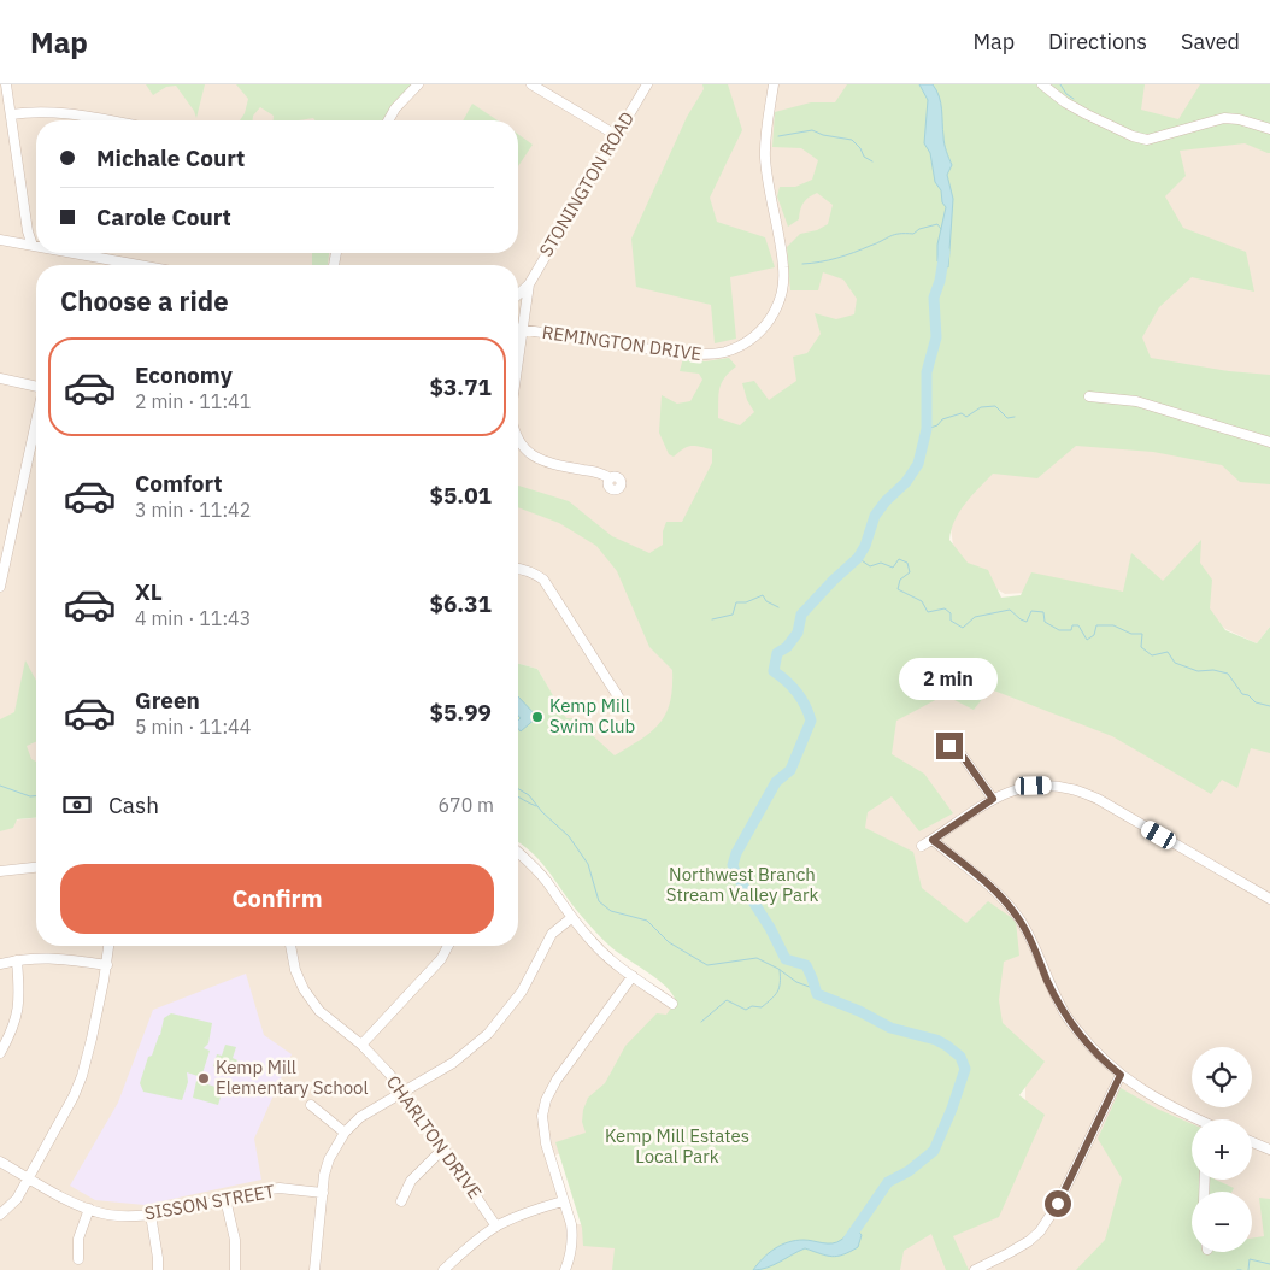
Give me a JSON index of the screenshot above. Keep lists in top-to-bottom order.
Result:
{
  "streets": {
    "street": [
      "STONINGTON ROAD",
      "REMINGTON DRIVE",
      "CHARLTON DRIVE",
      "SISSON STREET"
    ]
  },
  "crossings": [
    ["STONINGTON ROAD", "REMINGTON DRIVE"]
  ],
  "parks": ["Northwest Branch Stream Valley Park", "Kemp Mill Estates Local Park"],
  "places": ["Kemp Mill Swim Club", "Kemp Mill Elementary School"],
  "page": {
    "header": "Map",
    "nav": ["Map", "Directions", "Saved"],
    "banner": ["Michale Court", "Carole Court"],
    "heading": "Choose a ride",
    "list": [
      {
        "name": "Economy",
        "note": "2 min · 11:41",
        "value": "$3.71"
      },
      {
        "name": "Comfort",
        "note": "3 min · 11:42",
        "value": "$5.01"
      },
      {
        "name": "XL",
        "note": "4 min · 11:43",
        "value": "$6.31"
      },
      {
        "name": "Green",
        "note": "5 min · 11:44",
        "value": "$5.99"
      }
    ],
    "bubble": "2 min",
    "pay": ["Cash", "670 m"],
    "buttons": "Confirm",
    "map_buttons": ["+", "−"]
  }
}
